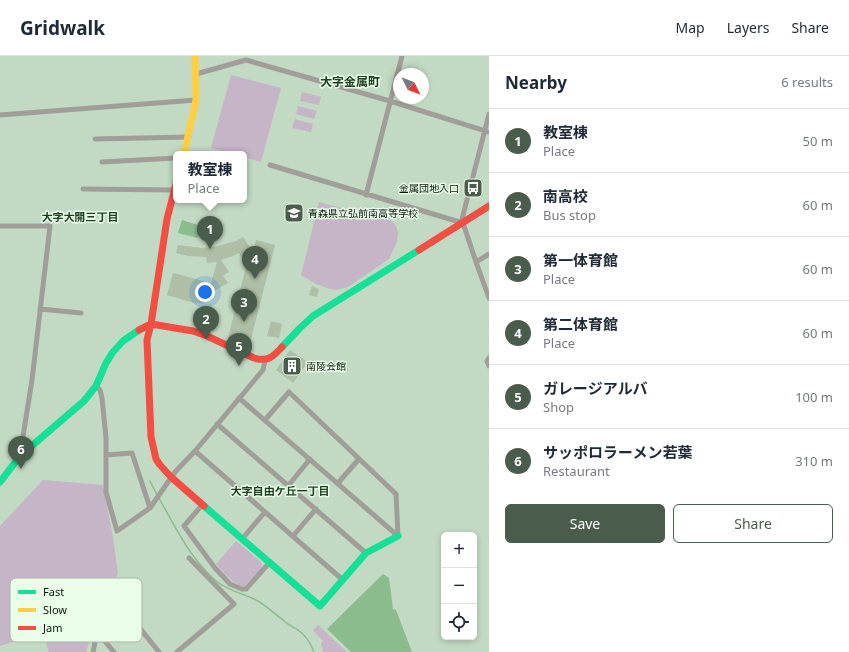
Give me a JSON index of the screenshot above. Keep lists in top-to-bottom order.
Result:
{
  "districts": ["大字金属町", "大字大開三丁目", "大字自由ケ丘一丁目"],
  "places": {
    "bus stop": ["金属団地入口"],
    "school or university": ["青森県立弘前南高等学校"],
    "building": ["南陵会館"]
  },
  "legend": ["Fast", "Slow", "Jam"],
  "north": "bottom right",
  "page": {
    "header": "Gridwalk",
    "nav": ["Map", "Layers", "Share"],
    "heading": ["Nearby", "6 results"],
    "list": [
      {
        "mark": "1",
        "name": "教室棟",
        "note": "Place",
        "value": "50 m"
      },
      {
        "mark": "2",
        "name": "南高校",
        "note": "Bus stop",
        "value": "60 m"
      },
      {
        "mark": "3",
        "name": "第一体育館",
        "note": "Place",
        "value": "60 m"
      },
      {
        "mark": "4",
        "name": "第二体育館",
        "note": "Place",
        "value": "60 m"
      },
      {
        "mark": "5",
        "name": "ガレージアルバ",
        "note": "Shop",
        "value": "100 m"
      },
      {
        "mark": "6",
        "name": "サッポロラーメン若葉",
        "note": "Restaurant",
        "value": "310 m"
      }
    ],
    "popup": ["教室棟", "Place"],
    "pins": [
      "1",
      "4",
      "3",
      "2",
      "5",
      "6"
    ],
    "buttons": ["Save", "Share"],
    "map_buttons": ["+", "−"]
  }
}
